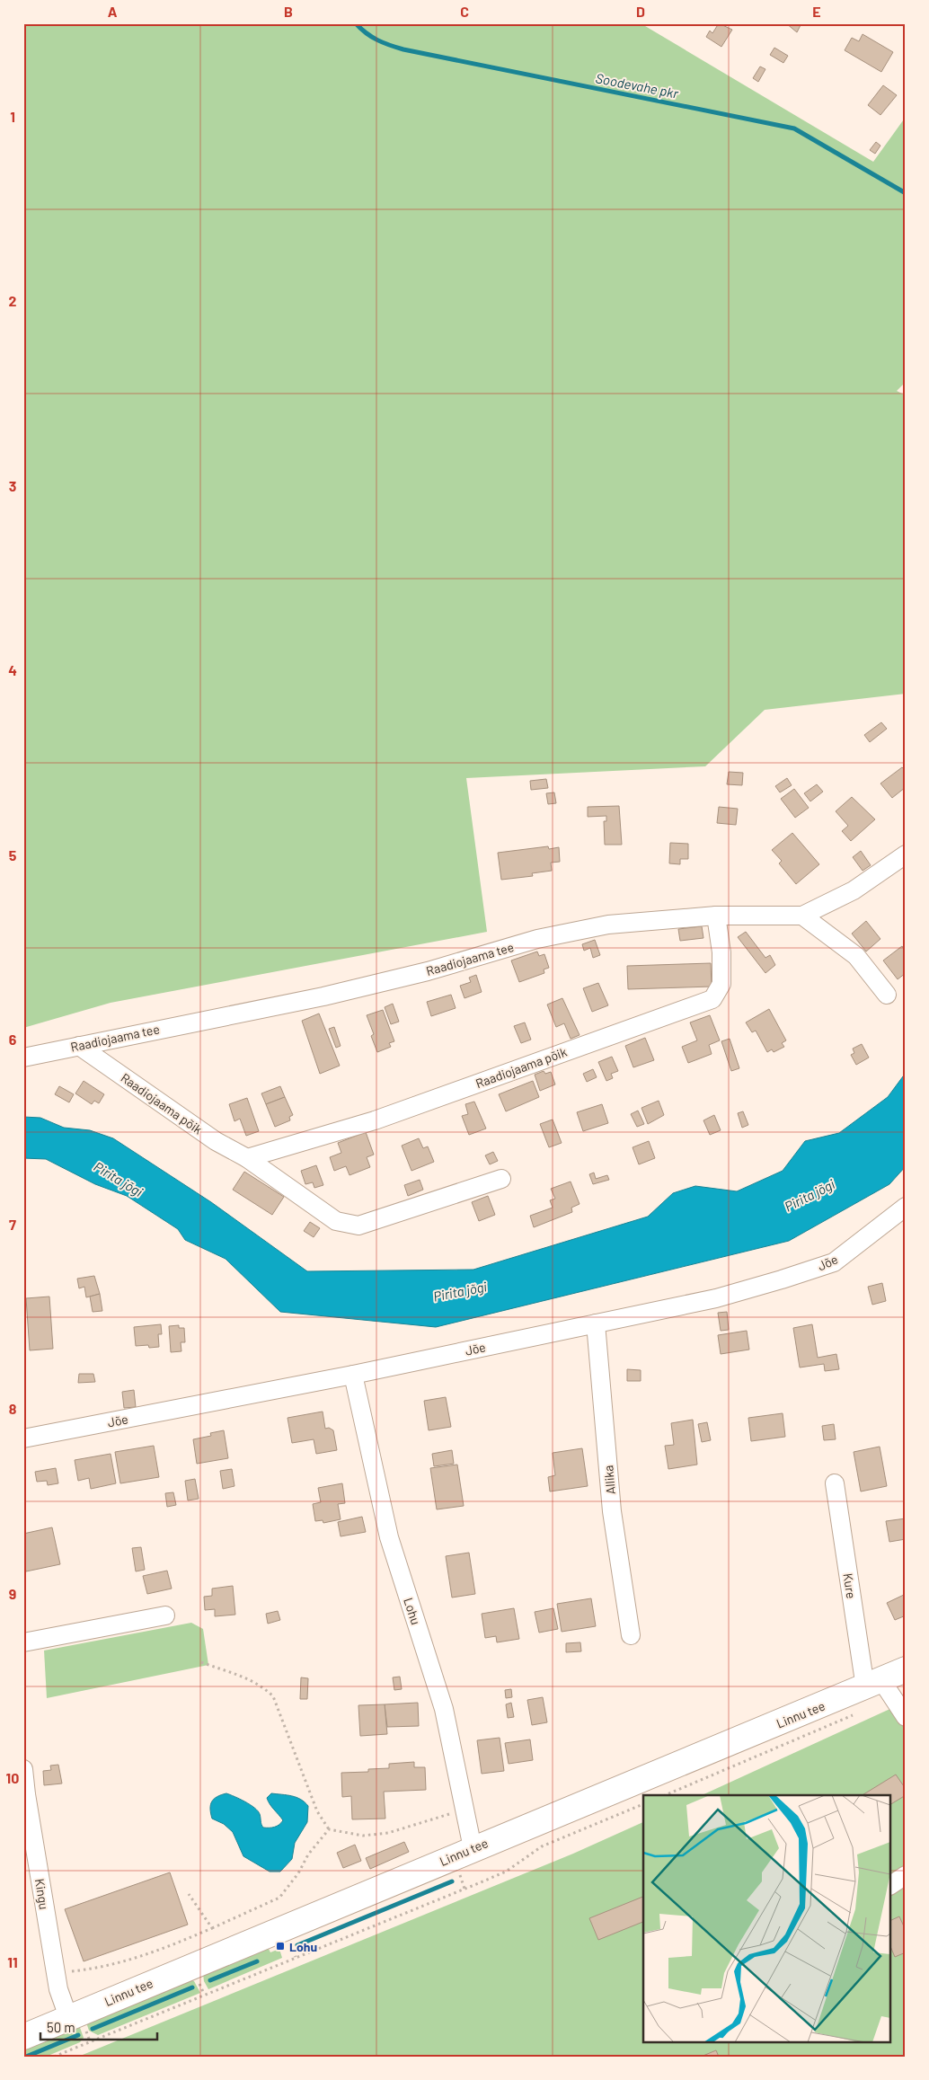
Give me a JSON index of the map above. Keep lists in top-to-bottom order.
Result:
{
  "streets": {
    "street": [
      "Raadiojaama tee",
      "Raadiojaama põik",
      "Jõe",
      "Allika",
      "Kure",
      "Lohu",
      "Linnu tee",
      "Kingu"
    ]
  },
  "crossings": [
    ["Raadiojaama tee", "Raadiojaama põik"],
    ["Jõe", "Allika"],
    ["Jõe", "Lohu"],
    ["Kure", "Linnu tee"],
    ["Lohu", "Linnu tee"],
    ["Linnu tee", "Kingu"]
  ],
  "water": ["Soodevahe pkr", "Pirita jõgi"],
  "places": {
    "transit": ["Lohu"]
  },
  "scale_bar": "50 m",
  "grid": {
    "columns": [
      "A",
      "B",
      "C",
      "D",
      "E"
    ],
    "rows": [
      "1",
      "2",
      "3",
      "4",
      "5",
      "6",
      "7",
      "8",
      "9",
      "10",
      "11"
    ]
  }
}
